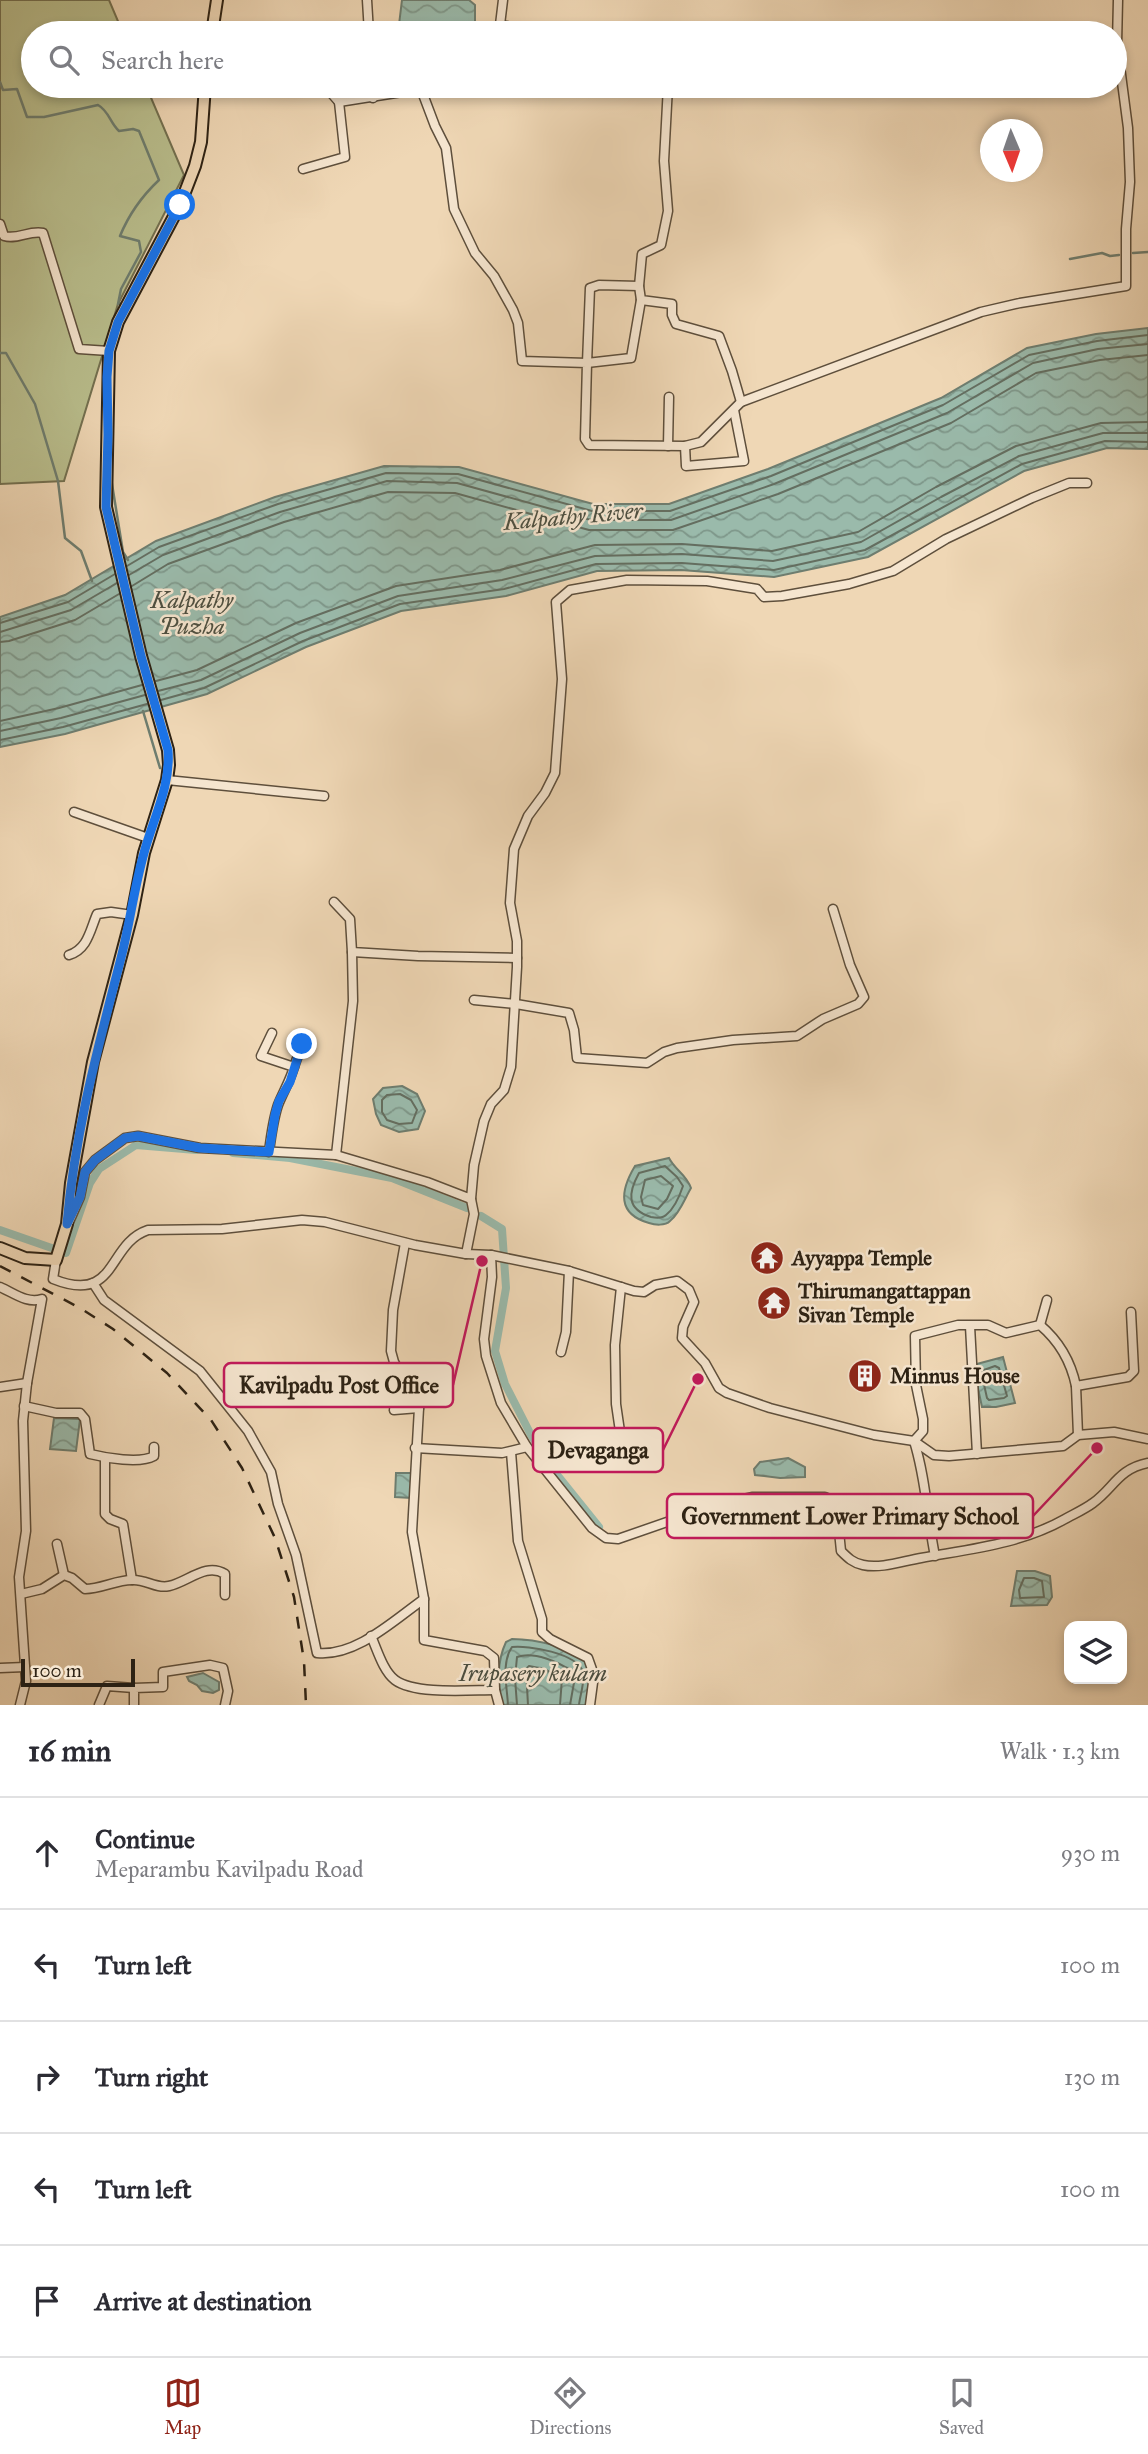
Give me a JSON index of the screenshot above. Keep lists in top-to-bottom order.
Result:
{
  "water": ["Kalpathy River", "Kalpathy Puzha", "Irupasery kulam"],
  "places": {
    "temple": ["Ayyappa Temple", "Thirumangattappan Sivan Temple"],
    "other": ["Kavilpadu Post Office", "Devaganga", "Government Lower Primary School"],
    "building": ["Minnus House"]
  },
  "scale_bar": "100 m",
  "north": "bottom",
  "page": {
    "search": "Search here",
    "scale": "100 m",
    "heading": ["16 min", "Walk · 1.3 km"],
    "list": [
      ["Continue", "Meparambu Kavilpadu Road", "930 m"],
      ["Turn left", "100 m"],
      ["Turn right", "130 m"],
      ["Turn left", "100 m"],
      "Arrive at destination"
    ],
    "nav": ["Map", "Directions", "Saved"]
  }
}
